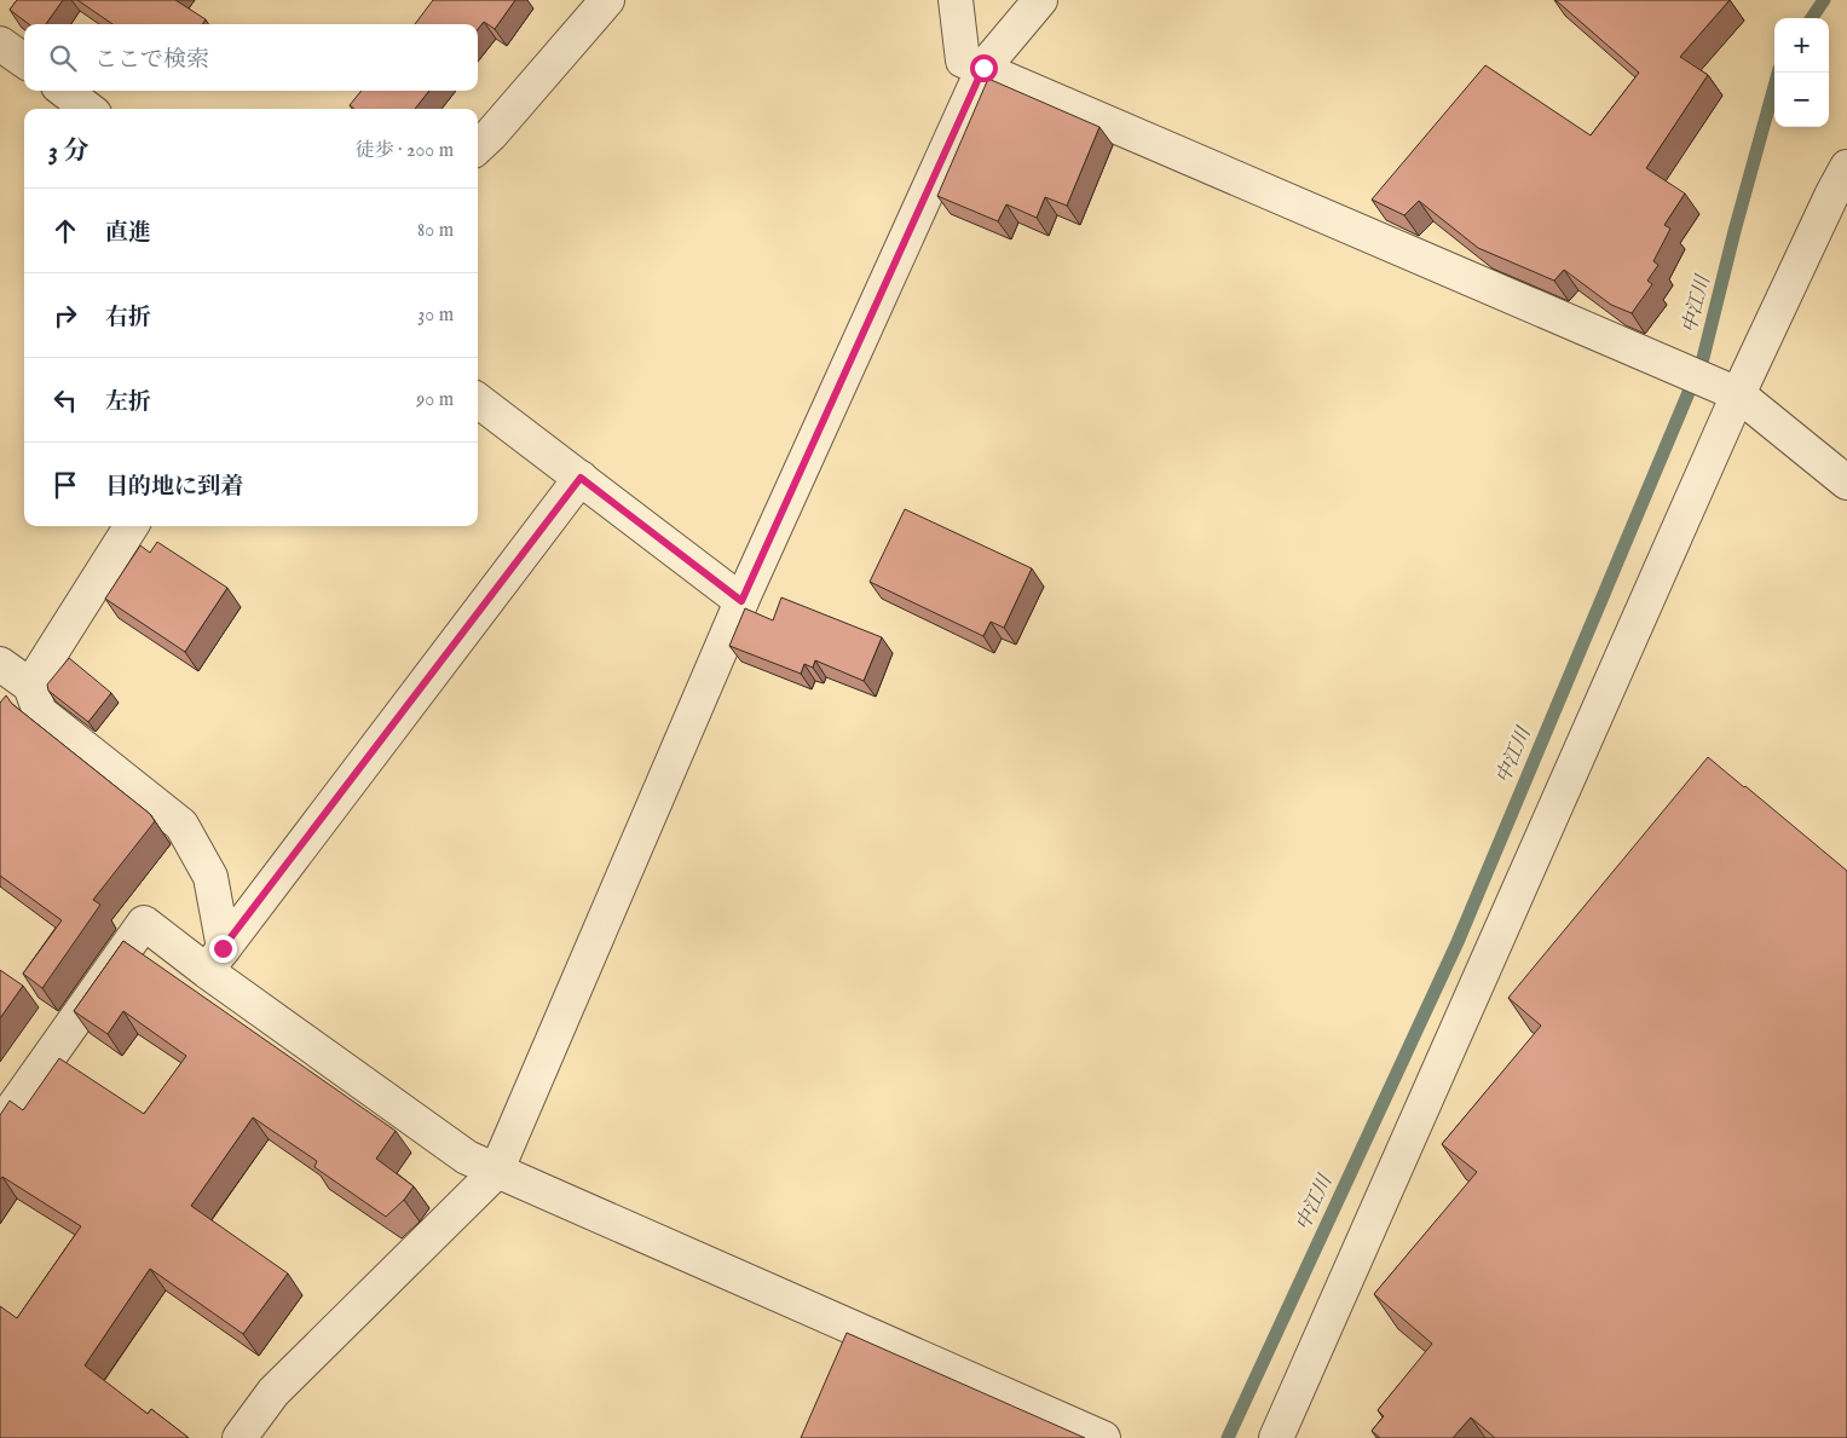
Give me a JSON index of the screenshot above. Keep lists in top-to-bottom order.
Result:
{
  "water": ["中江川"],
  "page": {
    "map_buttons": ["+", "−"],
    "search": "ここで検索",
    "heading": ["3 分", "徒歩 · 200 m"],
    "list": [
      ["直進", "80 m"],
      ["右折", "30 m"],
      ["左折", "90 m"],
      "目的地に到着"
    ]
  }
}
